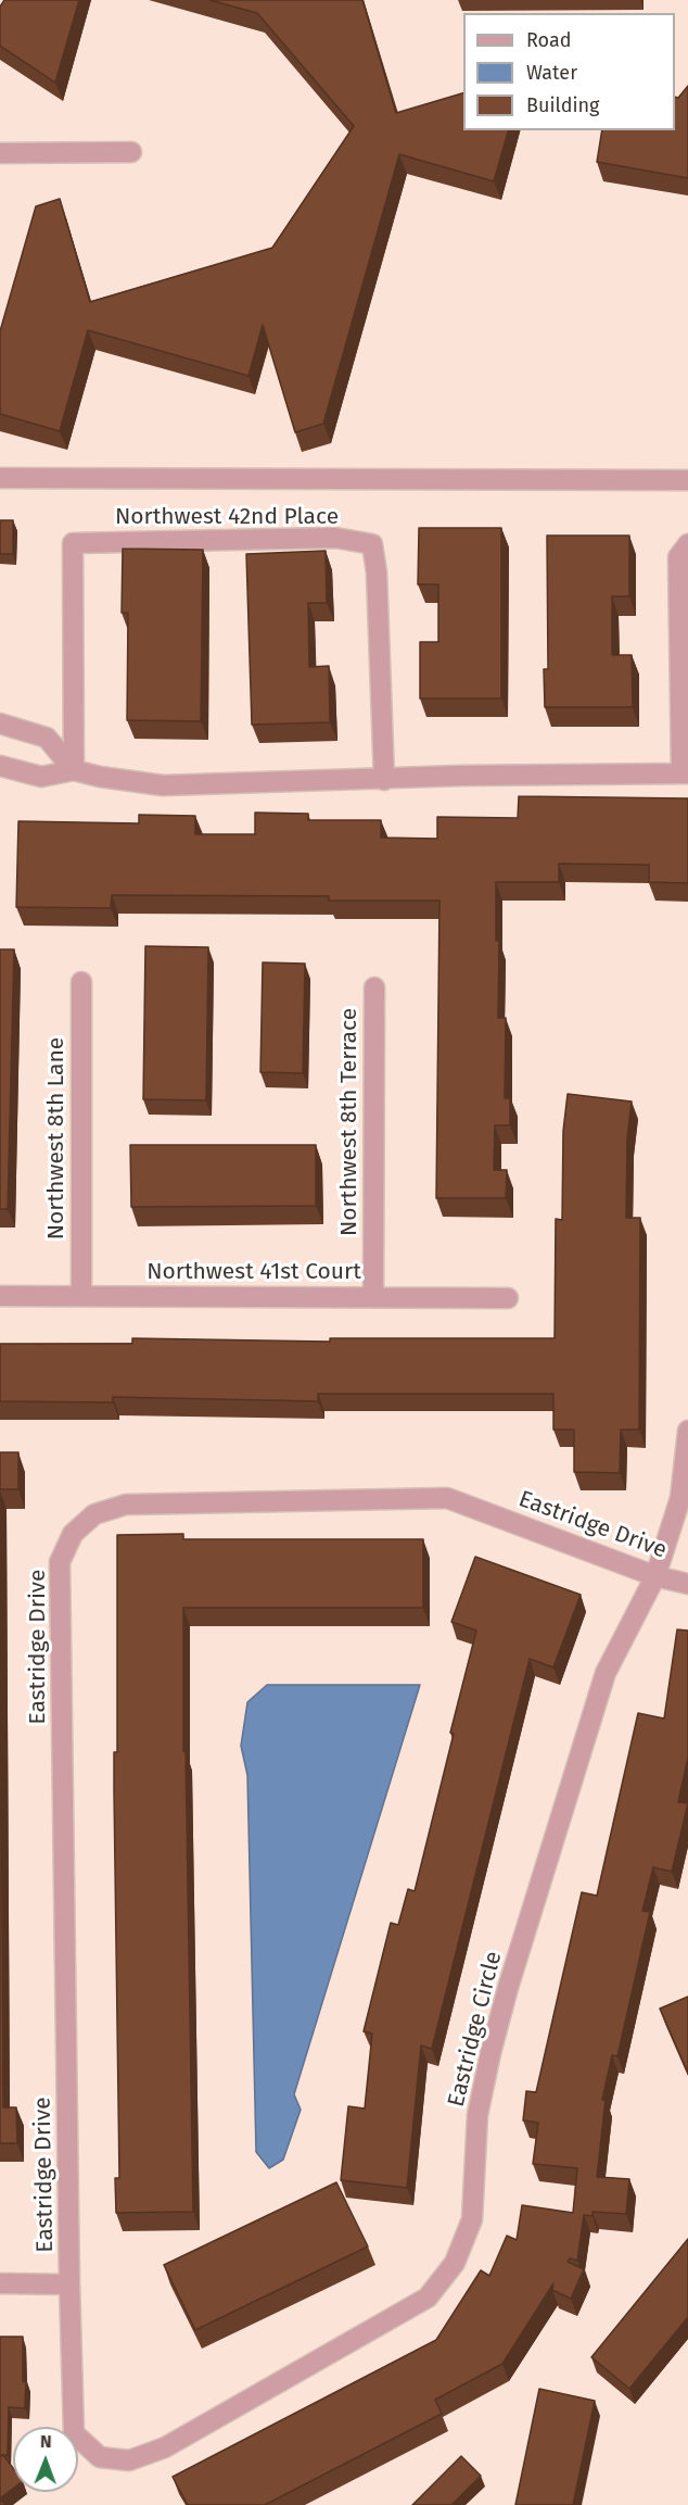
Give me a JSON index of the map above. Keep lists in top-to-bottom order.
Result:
{
  "streets": {
    "street": [
      "Northwest 42nd Place",
      "Northwest 8th Terrace",
      "Northwest 8th Lane",
      "Northwest 41st Court",
      "Eastridge Drive",
      "Eastridge Circle"
    ]
  },
  "crossings": [
    ["Northwest 8th Terrace", "Northwest 41st Court"],
    ["Northwest 8th Lane", "Northwest 41st Court"],
    ["Eastridge Drive", "Eastridge Circle"]
  ],
  "legend": ["Road", "Water", "Building"],
  "north": "top"
}
